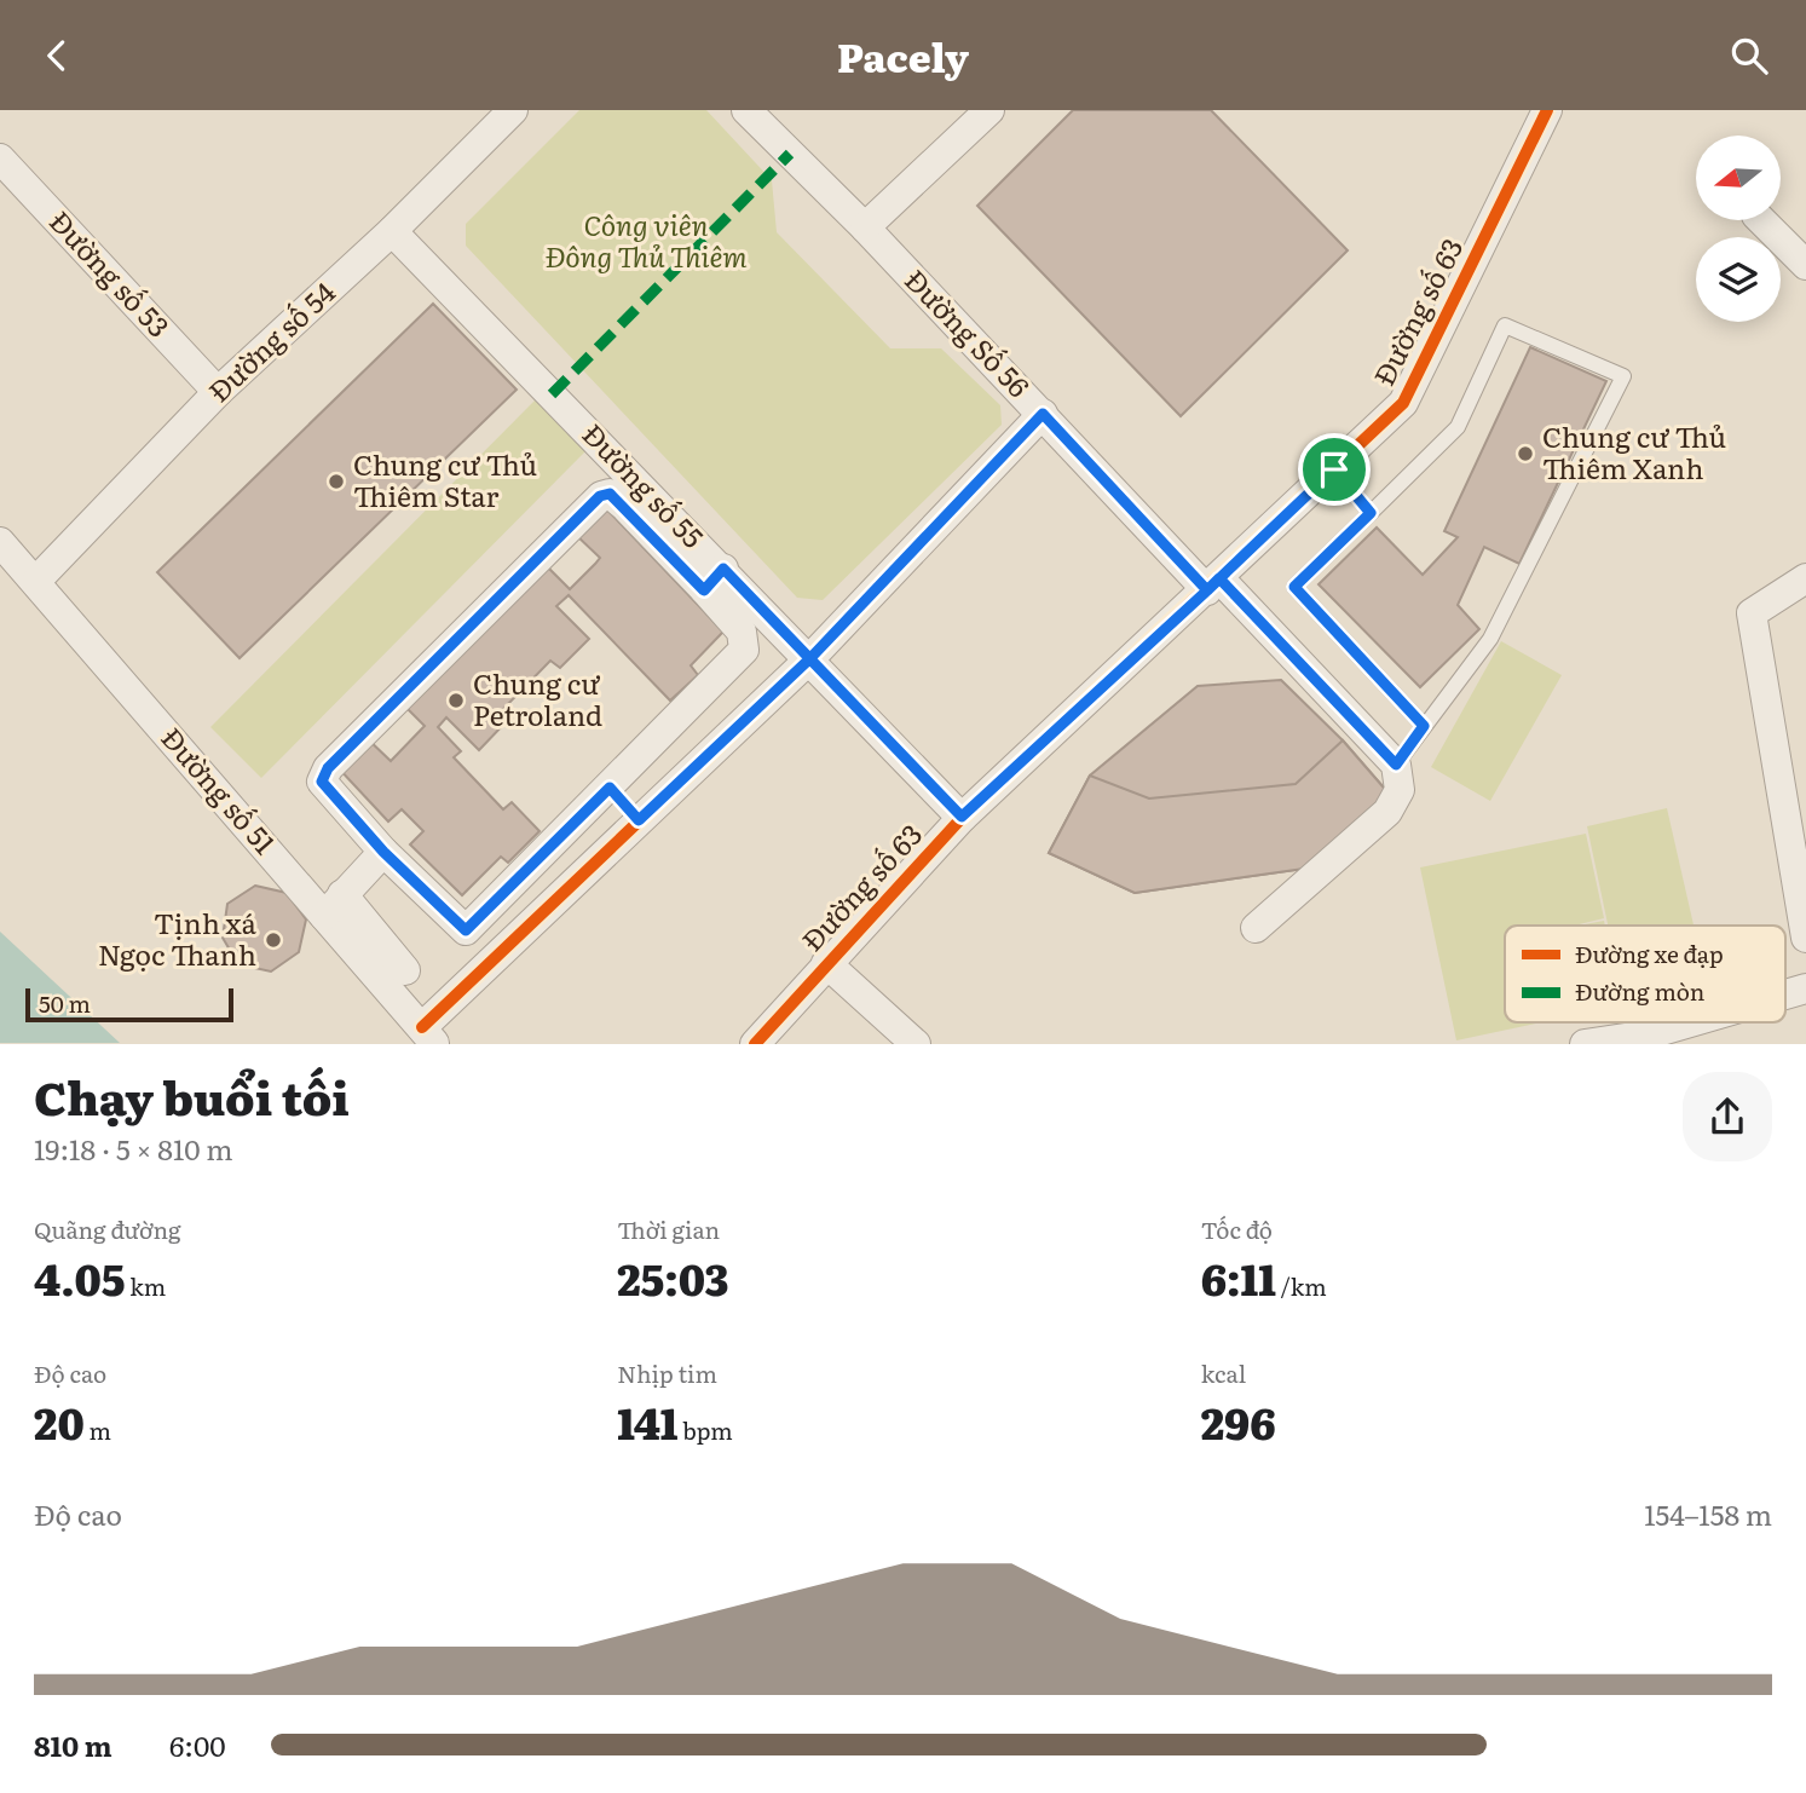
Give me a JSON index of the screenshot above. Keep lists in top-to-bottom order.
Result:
{
  "streets": {
    "street": [
      "Đường số 53",
      "Đường số 63",
      "Đường Số 56",
      "Đường số 54",
      "Đường số 55",
      "Đường số 51"
    ]
  },
  "crossings": [
    ["Đường số 53", "Đường số 54"],
    ["Đường số 63", "Đường Số 56"],
    ["Đường số 63", "Đường số 55"],
    ["Đường số 54", "Đường số 55"],
    ["Đường số 54", "Đường số 51"]
  ],
  "parks": ["Công viên Đông Thủ Thiêm"],
  "places": [
    "Chung cư Thủ Thiêm Xanh",
    "Chung cư Thủ Thiêm Star",
    "Chung cư Petroland",
    "Tịnh xá Ngọc Thanh"
  ],
  "legend": ["Đường xe đạp", "Đường mòn"],
  "scale_bar": "50 m",
  "north": "left",
  "page": {
    "header": "Pacely",
    "scale": "50 m",
    "heading": ["Chạy buổi tối", "19:18 · 5 × 810 m"],
    "stats": [
      ["Quãng đường", "4.05 km"],
      ["Thời gian", "25:03"],
      ["Tốc độ", "6:11 /km"],
      ["Độ cao", "20 m"],
      ["Nhịp tim", "141 bpm"],
      ["kcal", "296"]
    ],
    "chart": ["Độ cao", "154–158 m"],
    "list": [
      {
        "name": "810 m",
        "note": "6:00"
      }
    ]
  }
}
